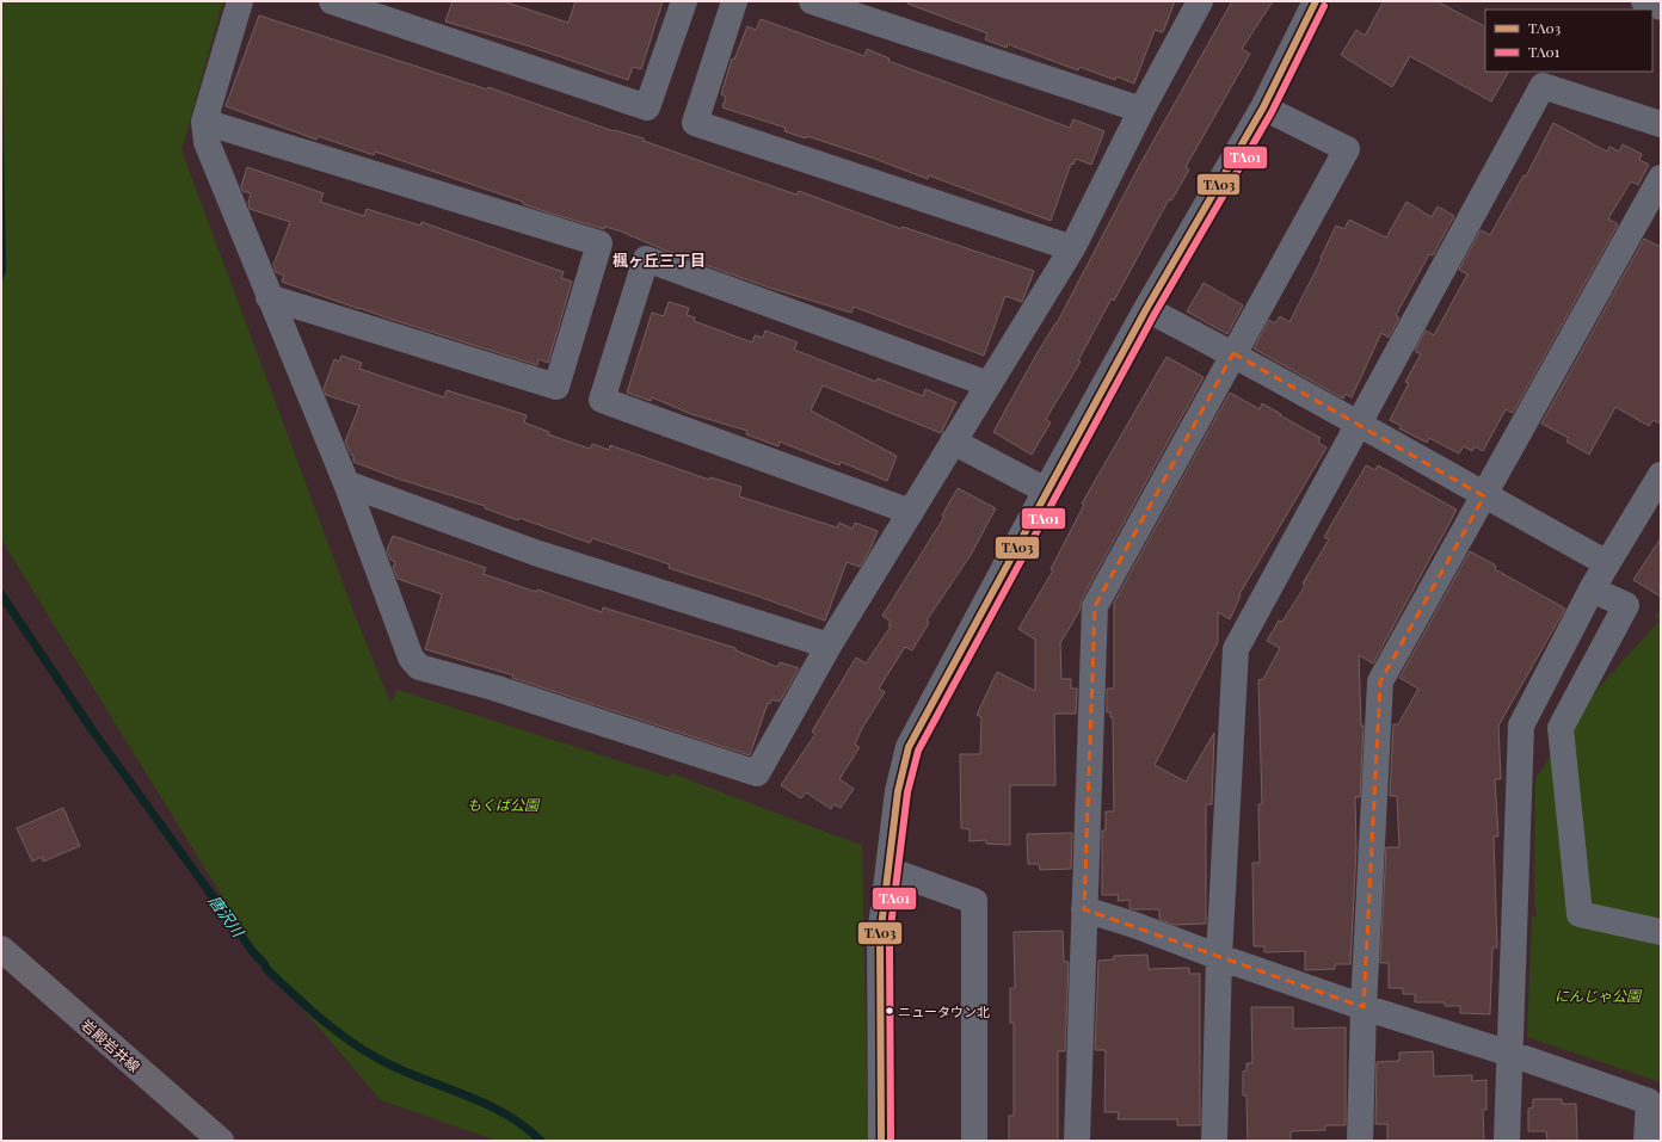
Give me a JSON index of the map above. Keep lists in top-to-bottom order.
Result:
{
  "streets": {
    "main road": ["岩殿岩井線"]
  },
  "districts": ["楓ヶ丘三丁目"],
  "water": ["唐沢川"],
  "parks": ["もくば公園", "にんじゃ公園"],
  "places": ["ニュータウン北"],
  "lines": ["transit line TA03", "transit line TA01"],
  "legend": ["TA03", "TA01"]
}
